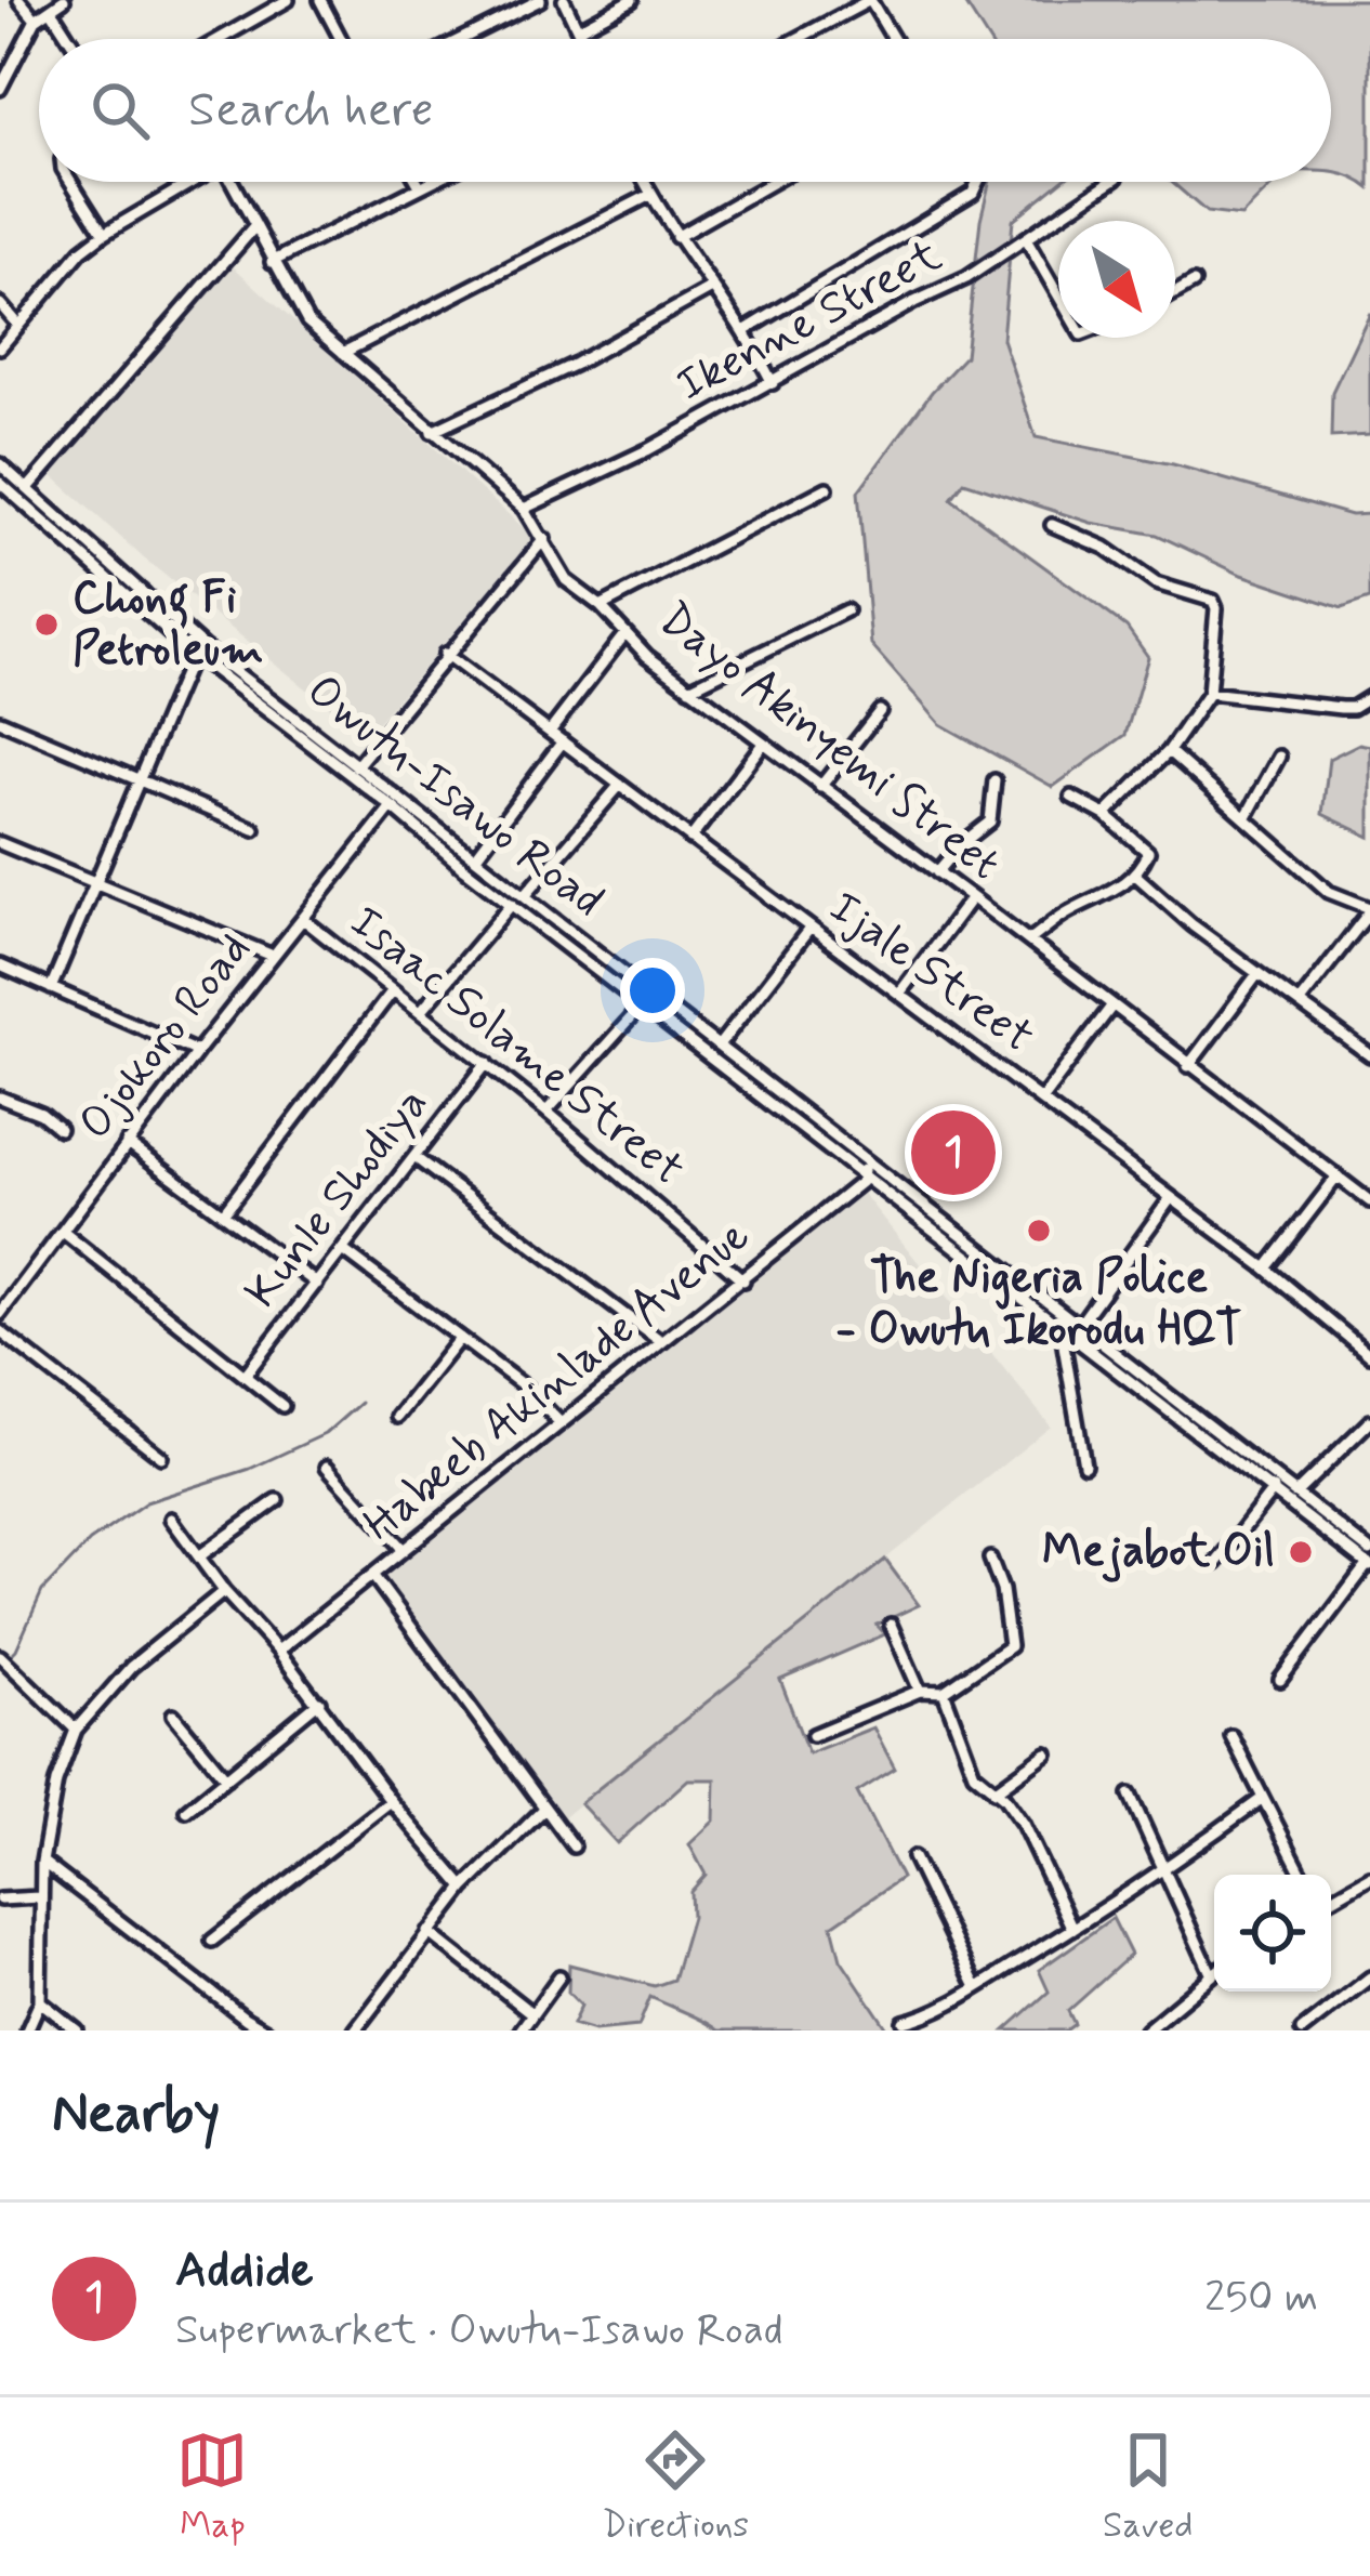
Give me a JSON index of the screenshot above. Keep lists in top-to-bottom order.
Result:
{
  "streets": {
    "street": [
      "Ikenne Street",
      "Dayo Akinyemi Street",
      "Owutu-Isawo Road",
      "Ijale Street",
      "Ojokoro Road",
      "Isaac Solame Street",
      "Kunle Shodiya",
      "Habeeb Akinlade Avenue"
    ]
  },
  "crossings": [
    ["Ikenne Street", "Dayo Akinyemi Street"],
    ["Owutu-Isawo Road", "Ojokoro Road"],
    ["Owutu-Isawo Road", "Habeeb Akinlade Avenue"],
    ["Ojokoro Road", "Isaac Solame Street"],
    ["Isaac Solame Street", "Kunle Shodiya"],
    ["Isaac Solame Street", "Habeeb Akinlade Avenue"]
  ],
  "places": ["Chong Fi Petroleum", "The Nigeria Police - Owutu Ikorodu HQT", "Mejabot Oil"],
  "north": "bottom right",
  "page": {
    "search": "Search here",
    "pins": "1",
    "heading": "Nearby",
    "list": [
      {
        "mark": "1",
        "name": "Addide",
        "note": "Supermarket · Owutu-Isawo Road",
        "value": "250 m"
      }
    ],
    "nav": ["Map", "Directions", "Saved"]
  }
}
